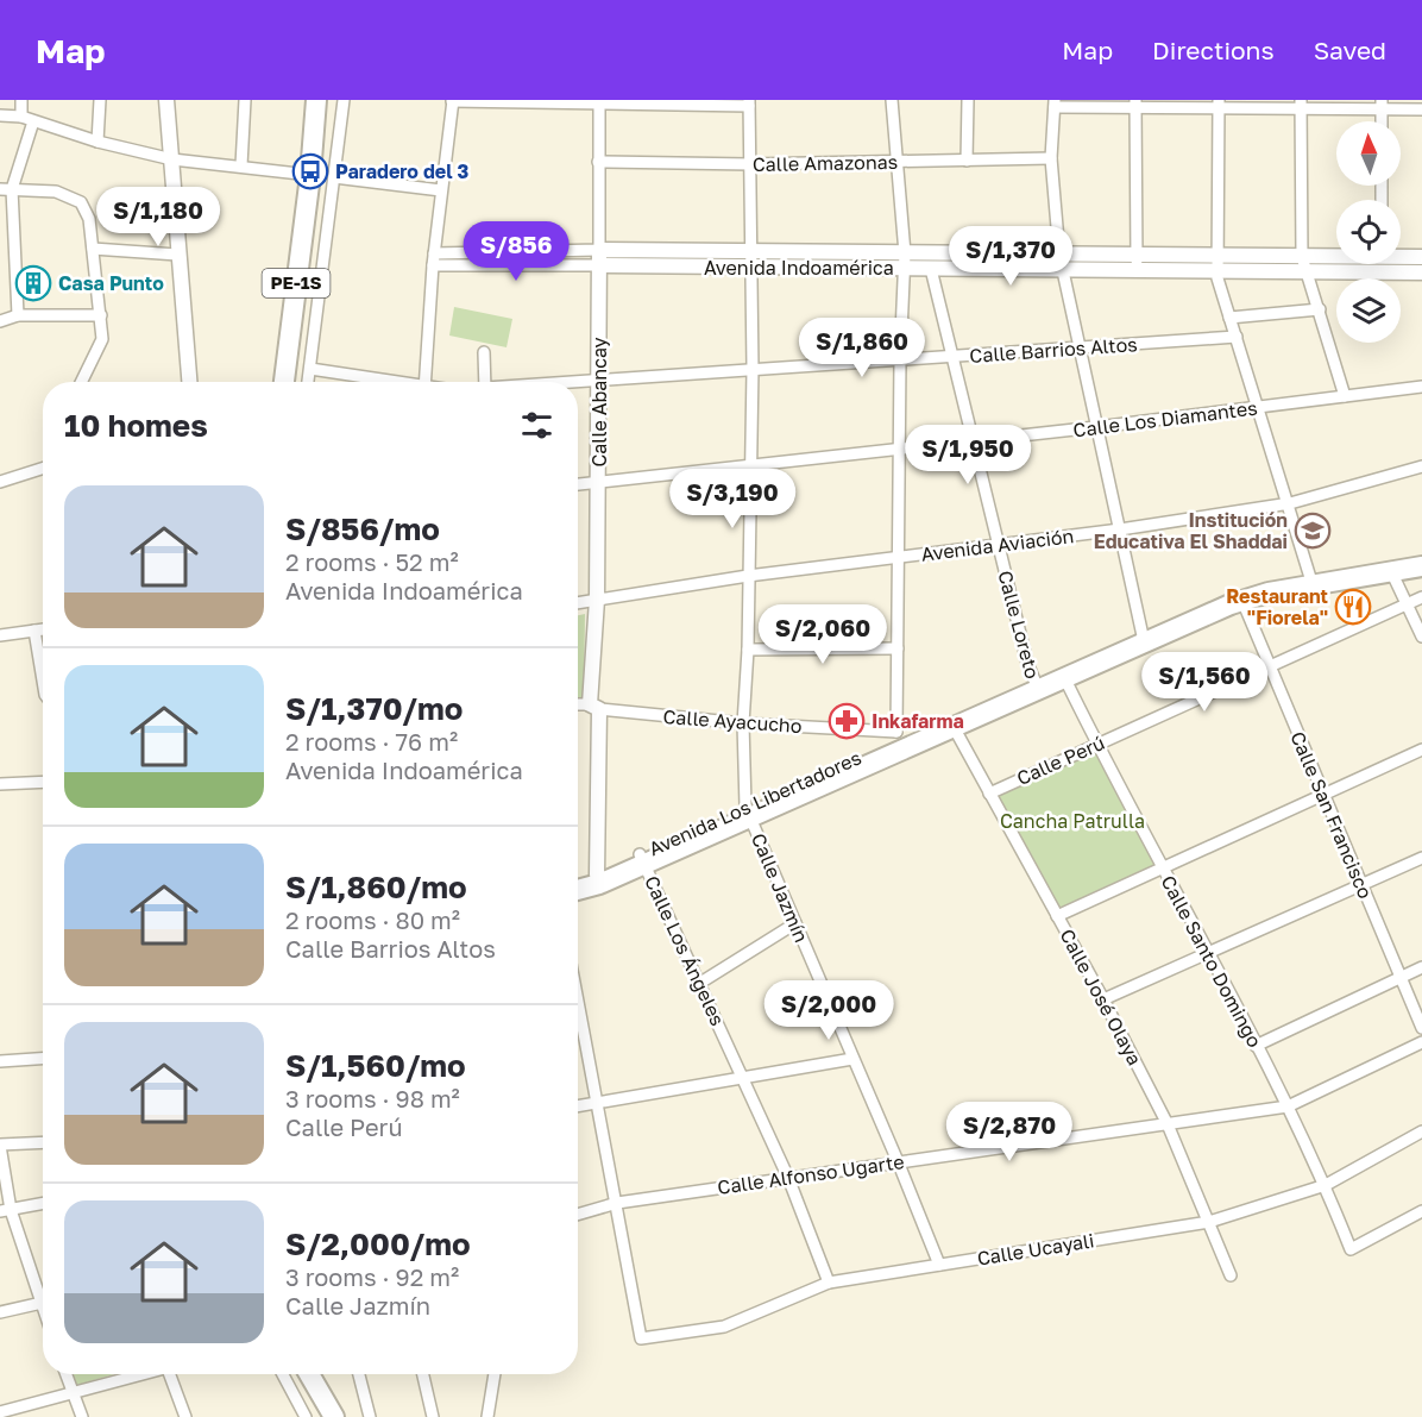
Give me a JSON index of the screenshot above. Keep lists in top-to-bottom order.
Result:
{
  "streets": {
    "highway": ["PE-1S", "Avenida Los Libertadores"],
    "street": [
      "Calle Amazonas",
      "Avenida Indoamérica",
      "Calle Barrios Altos",
      "Calle Abancay",
      "Calle Los Diamantes",
      "Avenida Aviación",
      "Calle Loreto",
      "Calle Ayacucho",
      "Calle Perú",
      "Calle San Francisco",
      "Calle Jazmín",
      "Calle Los Ángeles",
      "Calle Santo Domingo",
      "Calle José Olaya",
      "Calle Alfonso Ugarte",
      "Calle Ucayali"
    ]
  },
  "crossings": [
    ["Calle Amazonas", "Calle Abancay"],
    ["Calle Amazonas", "Calle Jazmín"],
    ["Avenida Indoamérica", "Calle Abancay"],
    ["Avenida Indoamérica", "Calle Loreto"],
    ["Avenida Indoamérica", "Calle Jazmín"],
    ["Calle Barrios Altos", "Calle Abancay"],
    ["Calle Barrios Altos", "Calle Loreto"],
    ["Calle Barrios Altos", "Calle Jazmín"],
    ["Calle Abancay", "Calle Los Diamantes"],
    ["Calle Abancay", "Avenida Aviación"],
    ["Calle Abancay", "Calle Ayacucho"],
    ["Calle Abancay", "Avenida Los Libertadores"],
    ["Calle Los Diamantes", "Calle Loreto"],
    ["Calle Los Diamantes", "Calle Jazmín"],
    ["Avenida Aviación", "Calle Loreto"],
    ["Avenida Aviación", "Calle Jazmín"],
    ["Calle Loreto", "Avenida Los Libertadores"],
    ["Calle Ayacucho", "Avenida Los Libertadores"],
    ["Calle Ayacucho", "Calle Jazmín"],
    ["Calle Perú", "Calle San Francisco"],
    ["Calle Perú", "Calle Santo Domingo"],
    ["Calle Perú", "Calle José Olaya"],
    ["Avenida Los Libertadores", "Calle San Francisco"],
    ["Avenida Los Libertadores", "Calle Jazmín"],
    ["Avenida Los Libertadores", "Calle Los Ángeles"],
    ["Avenida Los Libertadores", "Calle Santo Domingo"],
    ["Avenida Los Libertadores", "Calle José Olaya"],
    ["Calle Jazmín", "Calle Alfonso Ugarte"],
    ["Calle Jazmín", "Calle Ucayali"],
    ["Calle Los Ángeles", "Calle Alfonso Ugarte"],
    ["Calle Los Ángeles", "Calle Ucayali"],
    ["Calle Santo Domingo", "Calle Alfonso Ugarte"],
    ["Calle Santo Domingo", "Calle Ucayali"],
    ["Calle José Olaya", "Calle Alfonso Ugarte"],
    ["Calle José Olaya", "Calle Ucayali"],
    ["Calle Alfonso Ugarte", "Calle Ucayali"]
  ],
  "parks": ["Cancha Patrulla"],
  "places": {
    "bus stop": ["Paradero del 3"],
    "building": ["Casa Punto"],
    "school or university": ["Institución Educativa El Shaddai"],
    "restaurant": ["Restaurant \"Fiorela\""],
    "pharmacy": ["Inkafarma"]
  },
  "north": "top",
  "page": {
    "header": "Map",
    "nav": ["Map", "Directions", "Saved"],
    "price": [
      "S/1,180",
      "S/856",
      "S/1,370",
      "S/1,860",
      "S/1,950",
      "S/3,190",
      "S/2,060",
      "S/1,560",
      "S/2,000",
      "S/2,870"
    ],
    "heading": "10 homes",
    "list": [
      {
        "name": "S/856/mo",
        "note": "2 rooms · 52 m² · Avenida Indoamérica"
      },
      {
        "name": "S/1,370/mo",
        "note": "2 rooms · 76 m² · Avenida Indoamérica"
      },
      {
        "name": "S/1,860/mo",
        "note": "2 rooms · 80 m² · Calle Barrios Altos"
      },
      {
        "name": "S/1,560/mo",
        "note": "3 rooms · 98 m² · Calle Perú"
      },
      {
        "name": "S/2,000/mo",
        "note": "3 rooms · 92 m² · Calle Jazmín"
      }
    ]
  }
}
